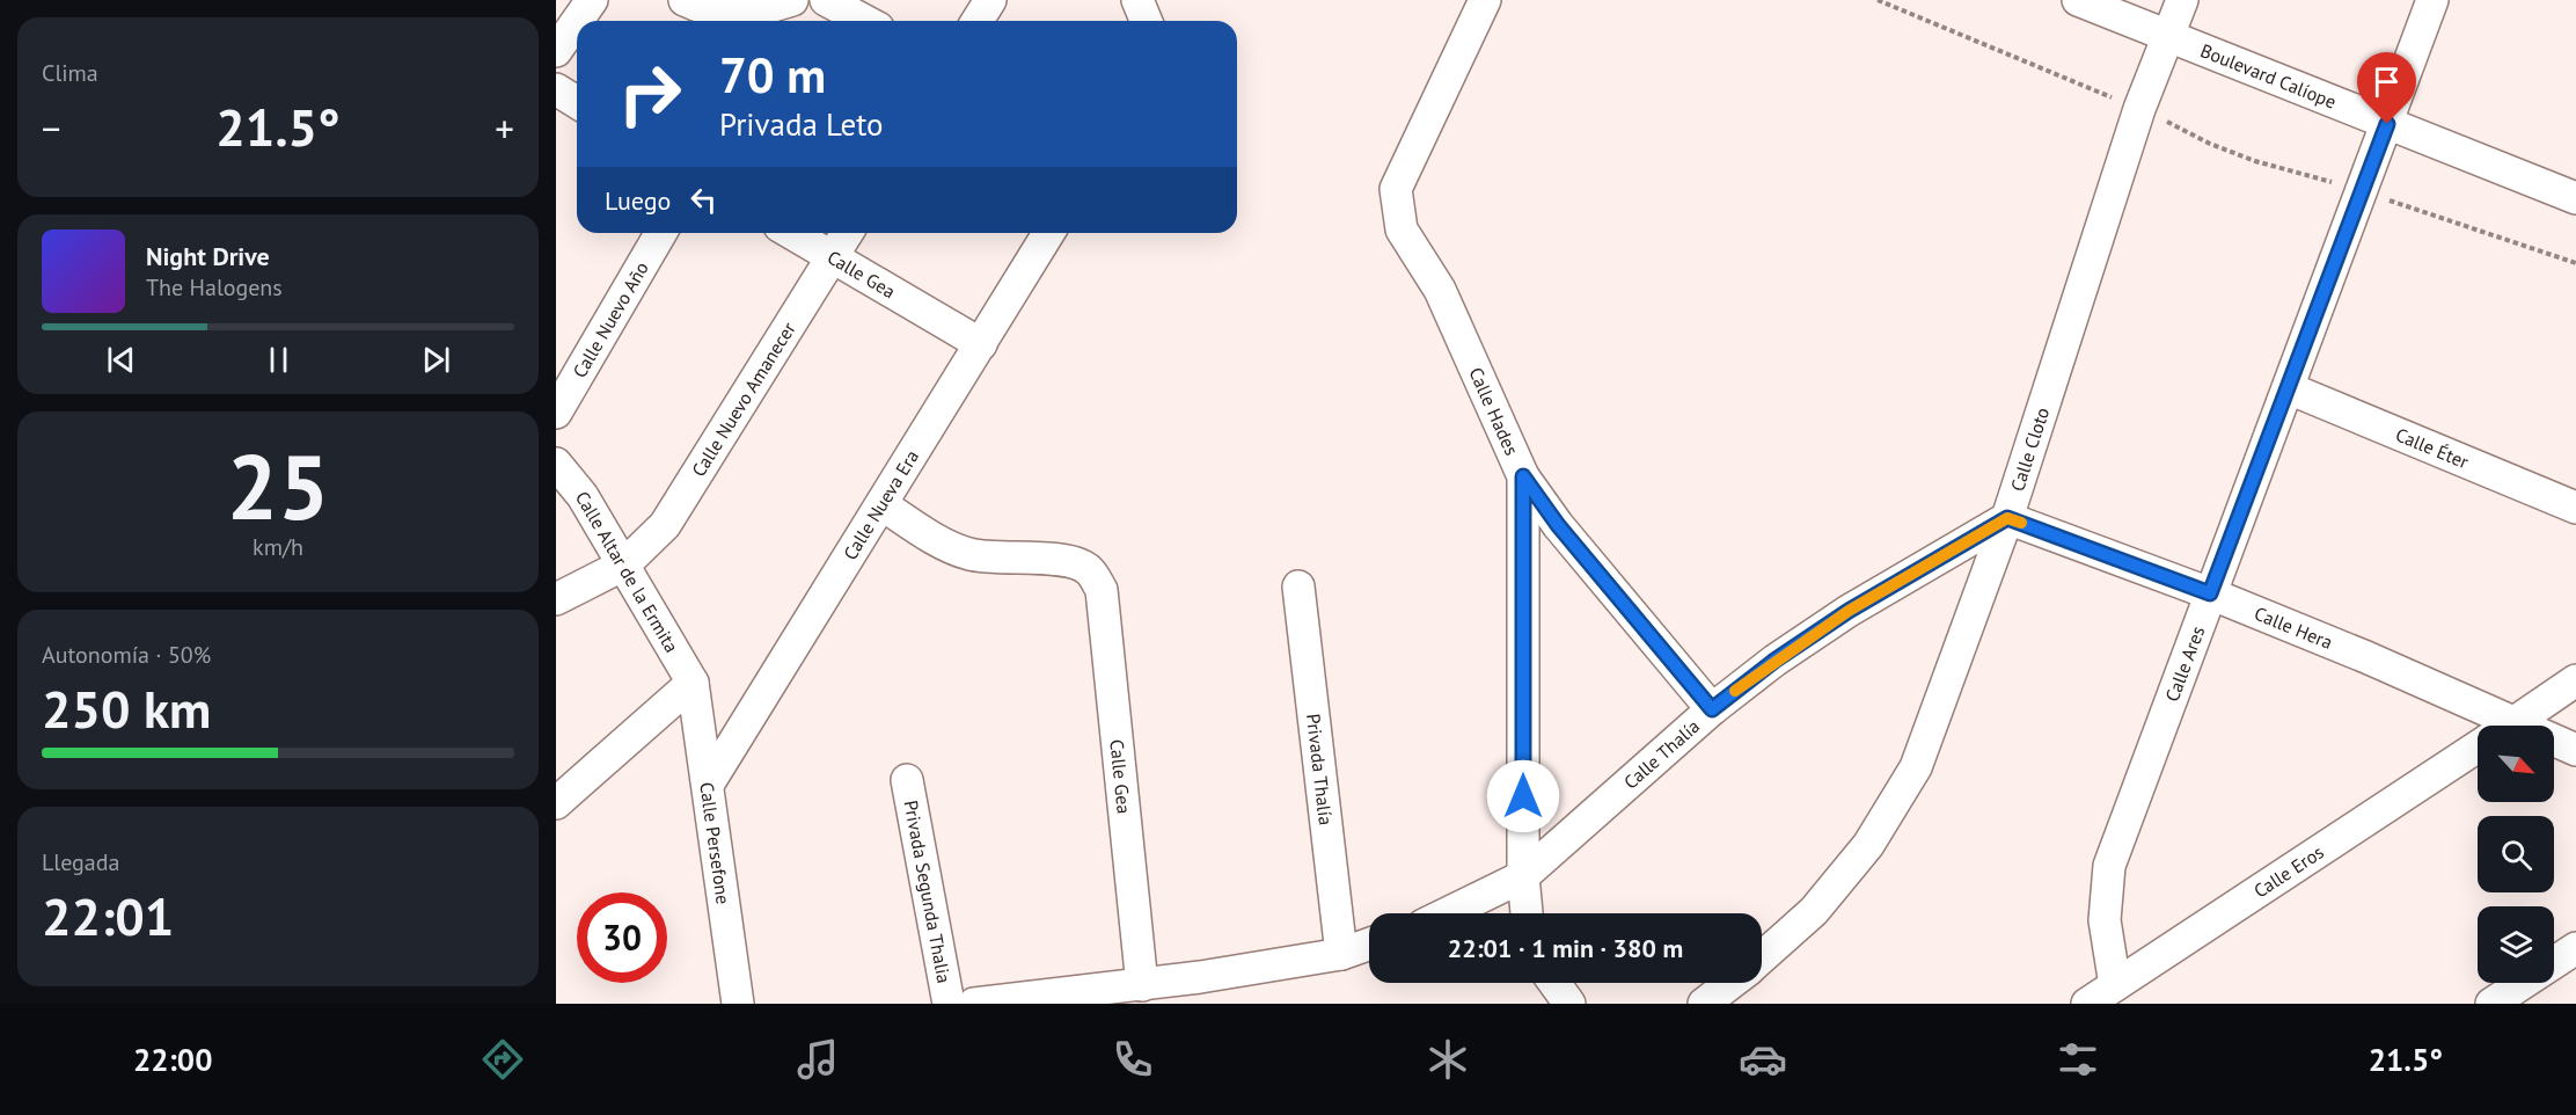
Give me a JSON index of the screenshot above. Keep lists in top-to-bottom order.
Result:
{
  "streets": {
    "street": [
      "Boulevard Calíope",
      "Calle Gea",
      "Calle Nuevo Año",
      "Calle Nuevo Amanecer",
      "Calle Hades",
      "Calle Éter",
      "Calle Cloto",
      "Calle Nueva Era",
      "Calle Altar de la Ermita",
      "Calle Hera",
      "Calle Ares",
      "Calle Thalía",
      "Privada Thalía",
      "Calle Persefone",
      "Calle Eros",
      "Privada Segunda Thalia"
    ]
  },
  "crossings": [
    ["Boulevard Calíope", "Calle Cloto"],
    ["Boulevard Calíope", "Calle Ares"],
    ["Calle Gea", "Calle Nuevo Amanecer"],
    ["Calle Gea", "Calle Nueva Era"],
    ["Calle Nuevo Amanecer", "Calle Altar de la Ermita"],
    ["Calle Hades", "Calle Thalía"],
    ["Calle Éter", "Calle Ares"],
    ["Calle Cloto", "Calle Hera"],
    ["Calle Cloto", "Calle Thalía"],
    ["Calle Nueva Era", "Calle Persefone"],
    ["Calle Altar de la Ermita", "Calle Persefone"],
    ["Calle Hera", "Calle Ares"],
    ["Calle Hera", "Calle Thalía"],
    ["Calle Ares", "Calle Eros"]
  ],
  "north": "bottom right",
  "page": {
    "tile": [
      "Clima",
      ["25", "km/h"],
      ["Autonomía · 50%", "250 km"],
      ["Llegada", "22:01"]
    ],
    "turn": ["70 m", "Privada Leto"],
    "heat": ["−", "21.5°", "+"],
    "then": "Luego",
    "song": ["Night Drive", "The Halogens"],
    "limit": "30",
    "trip": "22:01 · 1 min · 380 m",
    "tabs": ["22:00", "21.5°"]
  }
}
